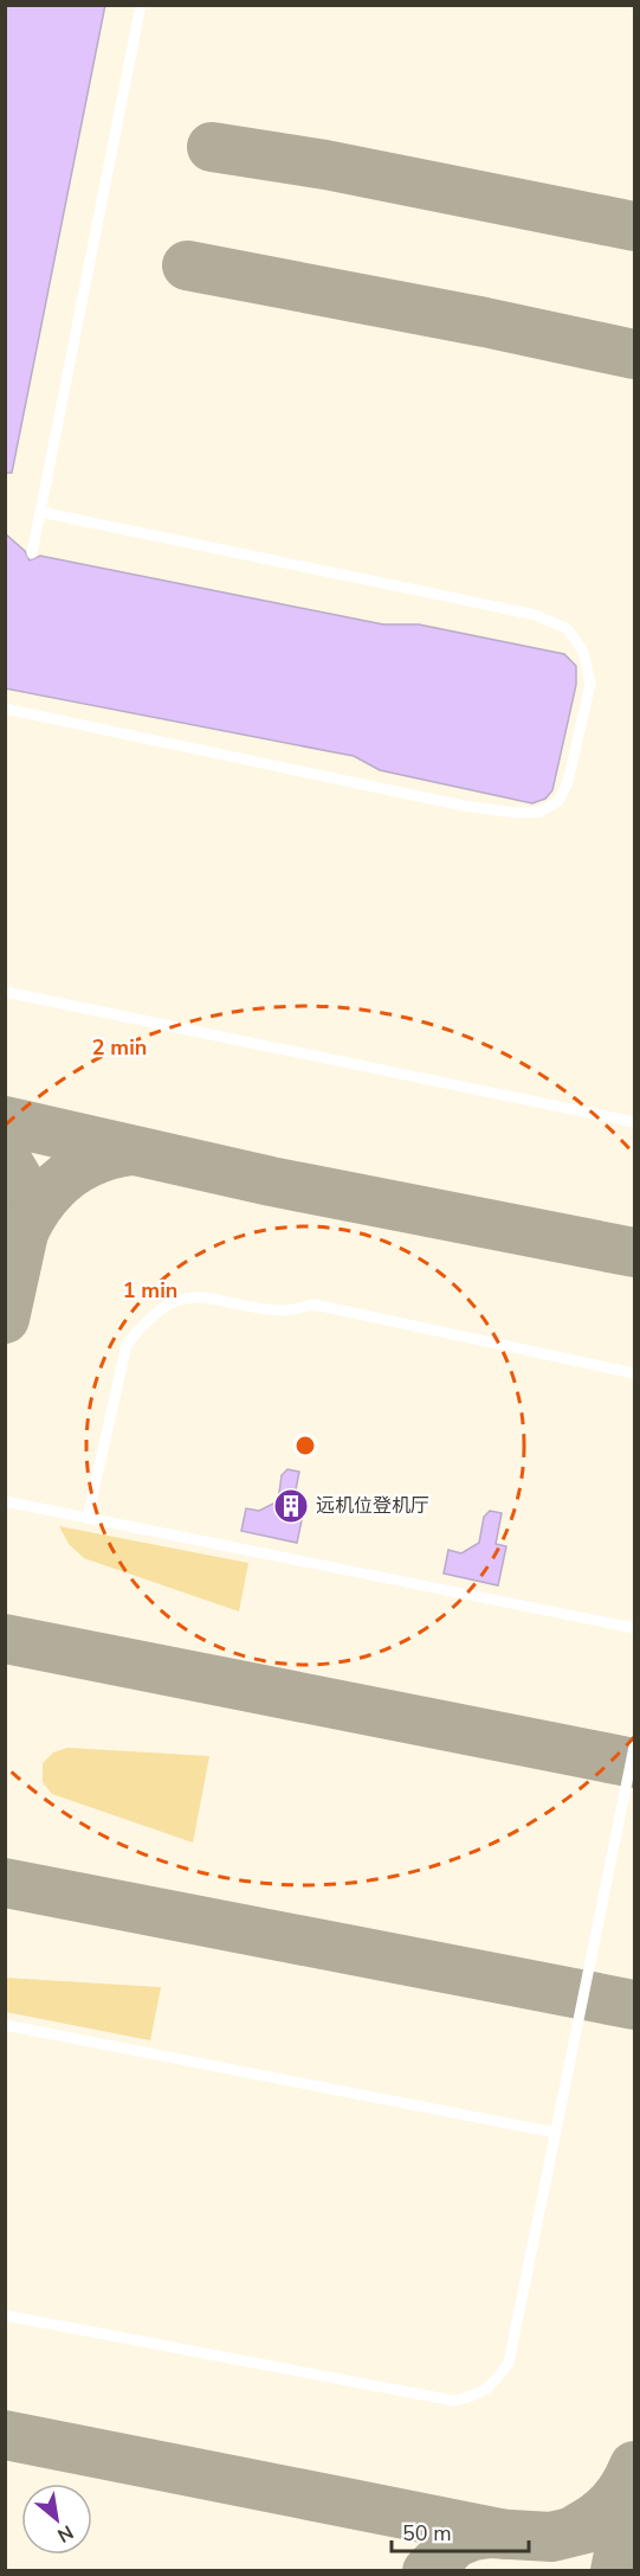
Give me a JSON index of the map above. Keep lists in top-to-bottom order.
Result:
{
  "places": {
    "building": ["远机位登机厅"]
  },
  "scale_bar": "50 m",
  "north": "bottom right",
  "rings": ["2 min", "1 min"]
}
